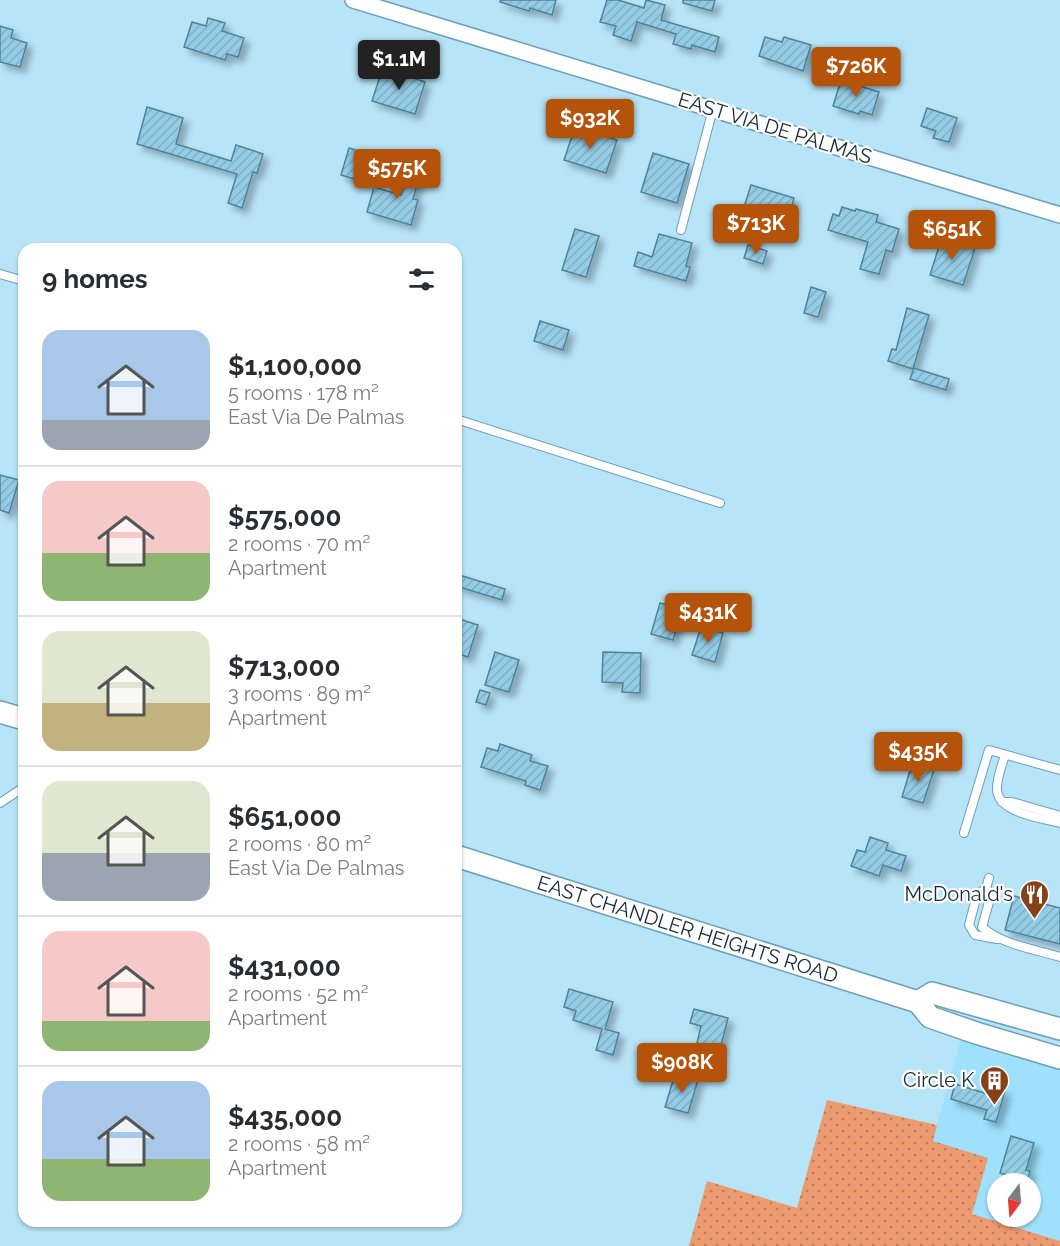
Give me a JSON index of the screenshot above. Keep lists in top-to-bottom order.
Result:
{
  "streets": {
    "main road": ["EAST CHANDLER HEIGHTS ROAD"],
    "street": ["EAST VIA DE PALMAS"]
  },
  "places": {
    "restaurant": ["McDonald's"],
    "building": ["Circle K"]
  },
  "north": "bottom",
  "page": {
    "price": [
      "$1.1M",
      "$726K",
      "$932K",
      "$575K",
      "$713K",
      "$651K",
      "$431K",
      "$435K",
      "$908K"
    ],
    "heading": "9 homes",
    "list": [
      {
        "name": "$1,100,000",
        "note": "5 rooms · 178 m² · East Via De Palmas"
      },
      {
        "name": "$575,000",
        "note": "2 rooms · 70 m² · Apartment"
      },
      {
        "name": "$713,000",
        "note": "3 rooms · 89 m² · Apartment"
      },
      {
        "name": "$651,000",
        "note": "2 rooms · 80 m² · East Via De Palmas"
      },
      {
        "name": "$431,000",
        "note": "2 rooms · 52 m² · Apartment"
      },
      {
        "name": "$435,000",
        "note": "2 rooms · 58 m² · Apartment"
      }
    ]
  }
}
